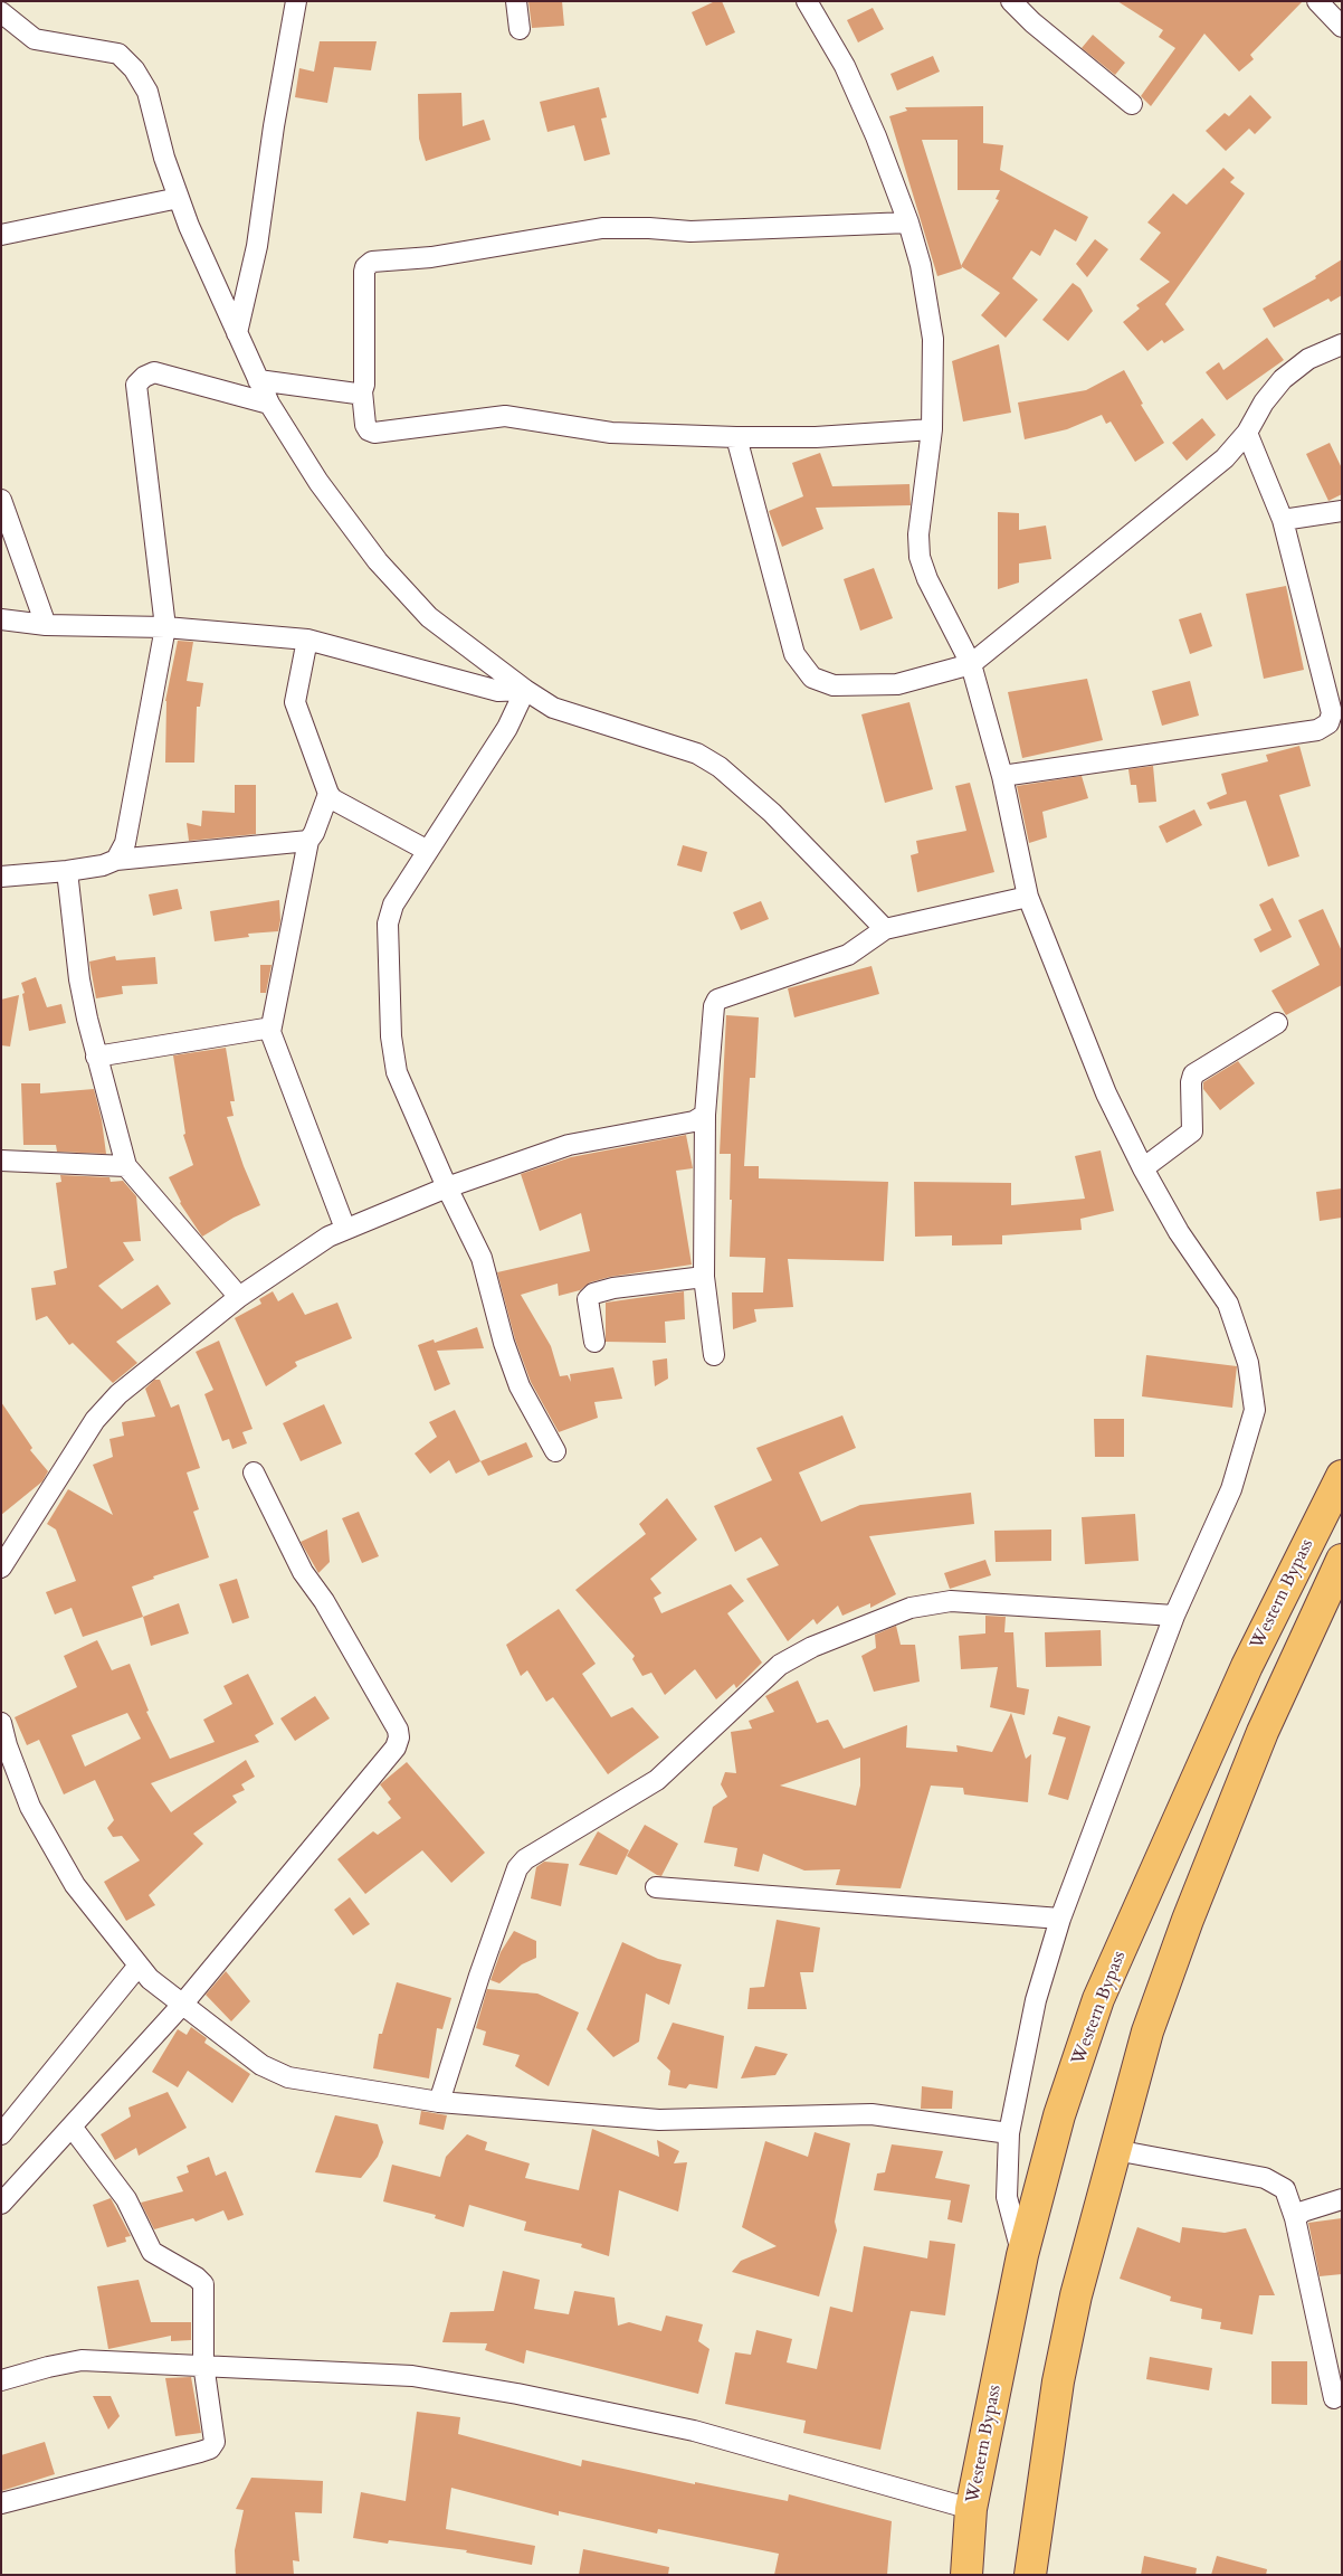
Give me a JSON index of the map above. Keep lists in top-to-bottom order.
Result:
{
  "streets": {
    "main road": ["Western Bypass"]
  }
}
